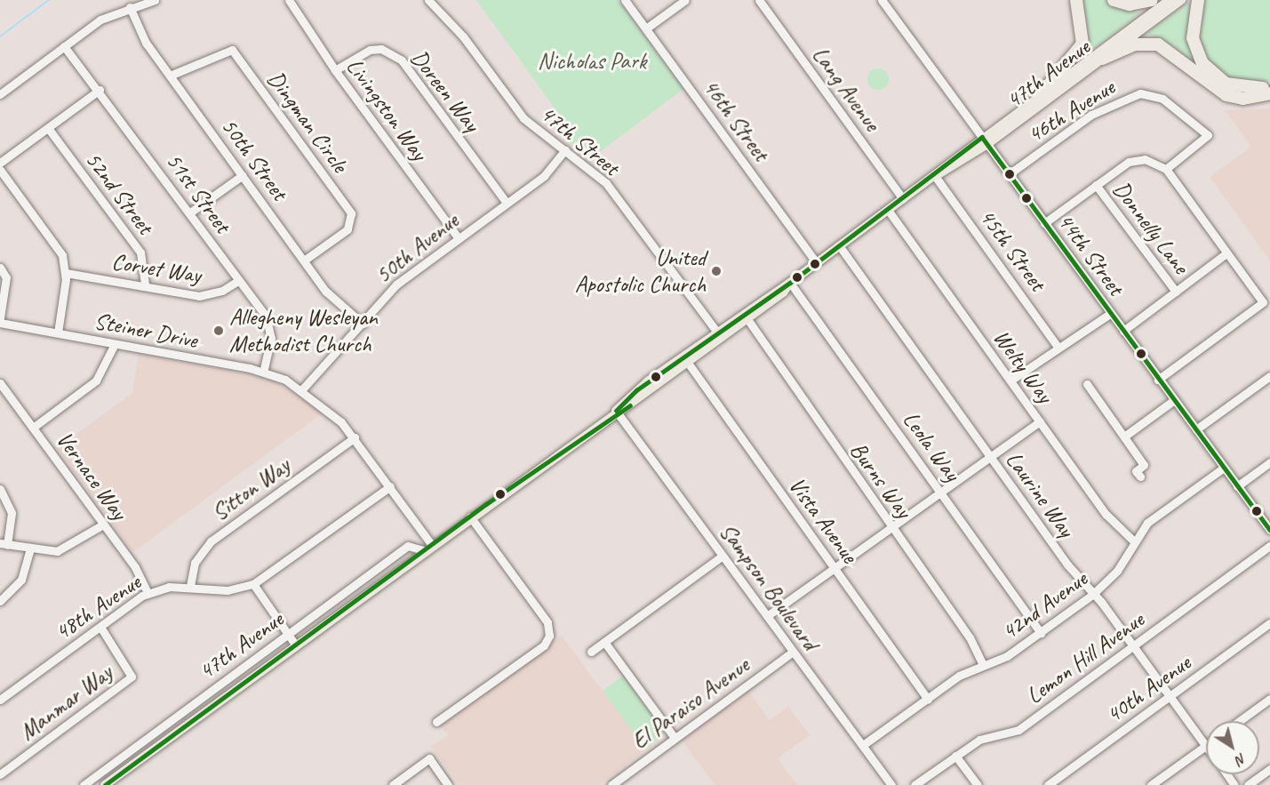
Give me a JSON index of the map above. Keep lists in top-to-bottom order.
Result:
{
  "streets": {
    "main road": ["47th Avenue"],
    "street": [
      "Lang Avenue",
      "Doreen Way",
      "Livingston Way",
      "46th Avenue",
      "46th Street",
      "Dingman Circle",
      "47th Street",
      "50th Street",
      "52nd Street",
      "51st Street",
      "Donnelly Lane",
      "50th Avenue",
      "45th Street",
      "44th Street",
      "Corvet Way",
      "Steiner Drive",
      "Welty Way",
      "Leola Way",
      "Vernace Way",
      "Burns Way",
      "Sitton Way",
      "Laurine Way",
      "Vista Avenue",
      "Sampson Boulevard",
      "42nd Avenue",
      "48th Avenue",
      "Lemon Hill Avenue",
      "40th Avenue",
      "Manmar Way",
      "El Paraiso Avenue"
    ]
  },
  "crossings": [
    ["47th Avenue", "Lang Avenue"],
    ["47th Avenue", "46th Street"],
    ["47th Avenue", "47th Street"],
    ["47th Avenue", "45th Street"],
    ["47th Avenue", "44th Street"],
    ["47th Avenue", "Steiner Drive"],
    ["47th Avenue", "Welty Way"],
    ["47th Avenue", "Leola Way"],
    ["47th Avenue", "Burns Way"],
    ["47th Avenue", "Laurine Way"],
    ["47th Avenue", "Vista Avenue"],
    ["47th Avenue", "Sampson Boulevard"],
    ["Doreen Way", "Livingston Way"],
    ["Doreen Way", "50th Avenue"],
    ["Livingston Way", "50th Avenue"],
    ["46th Avenue", "44th Street"],
    ["Dingman Circle", "50th Street"],
    ["47th Street", "50th Avenue"],
    ["50th Street", "50th Avenue"],
    ["52nd Street", "Corvet Way"],
    ["51st Street", "Corvet Way"],
    ["51st Street", "Steiner Drive"],
    ["50th Avenue", "Steiner Drive"],
    ["44th Street", "42nd Avenue"],
    ["Steiner Drive", "Sitton Way"],
    ["Steiner Drive", "48th Avenue"],
    ["Welty Way", "42nd Avenue"],
    ["Leola Way", "42nd Avenue"],
    ["Vernace Way", "48th Avenue"],
    ["Burns Way", "42nd Avenue"],
    ["Sitton Way", "48th Avenue"],
    ["Laurine Way", "42nd Avenue"],
    ["Laurine Way", "Lemon Hill Avenue"],
    ["Laurine Way", "40th Avenue"],
    ["Vista Avenue", "42nd Avenue"],
    ["Sampson Boulevard", "42nd Avenue"],
    ["Sampson Boulevard", "El Paraiso Avenue"],
    ["48th Avenue", "Manmar Way"]
  ],
  "parks": ["Nicholas Park"],
  "places": ["United Apostolic Church", "Allegheny Wesleyan Methodist Church"],
  "north": "bottom right"
}
